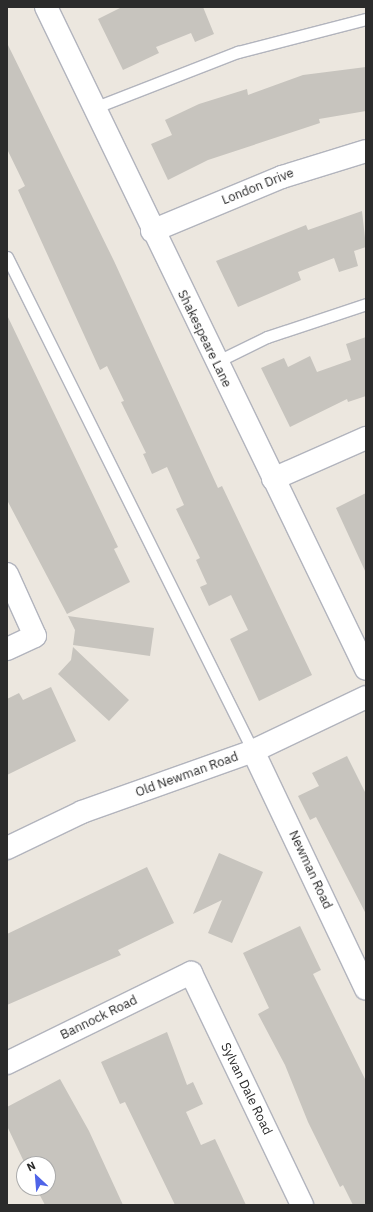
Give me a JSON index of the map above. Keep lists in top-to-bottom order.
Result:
{
  "streets": {
    "street": [
      "London Drive",
      "Shakespeare Lane",
      "Old Newman Road",
      "Newman Road",
      "Bannock Road",
      "Sylvan Dale Road"
    ]
  },
  "crossings": [
    ["London Drive", "Shakespeare Lane"],
    ["Old Newman Road", "Newman Road"],
    ["Bannock Road", "Sylvan Dale Road"]
  ],
  "north": "top left"
}
